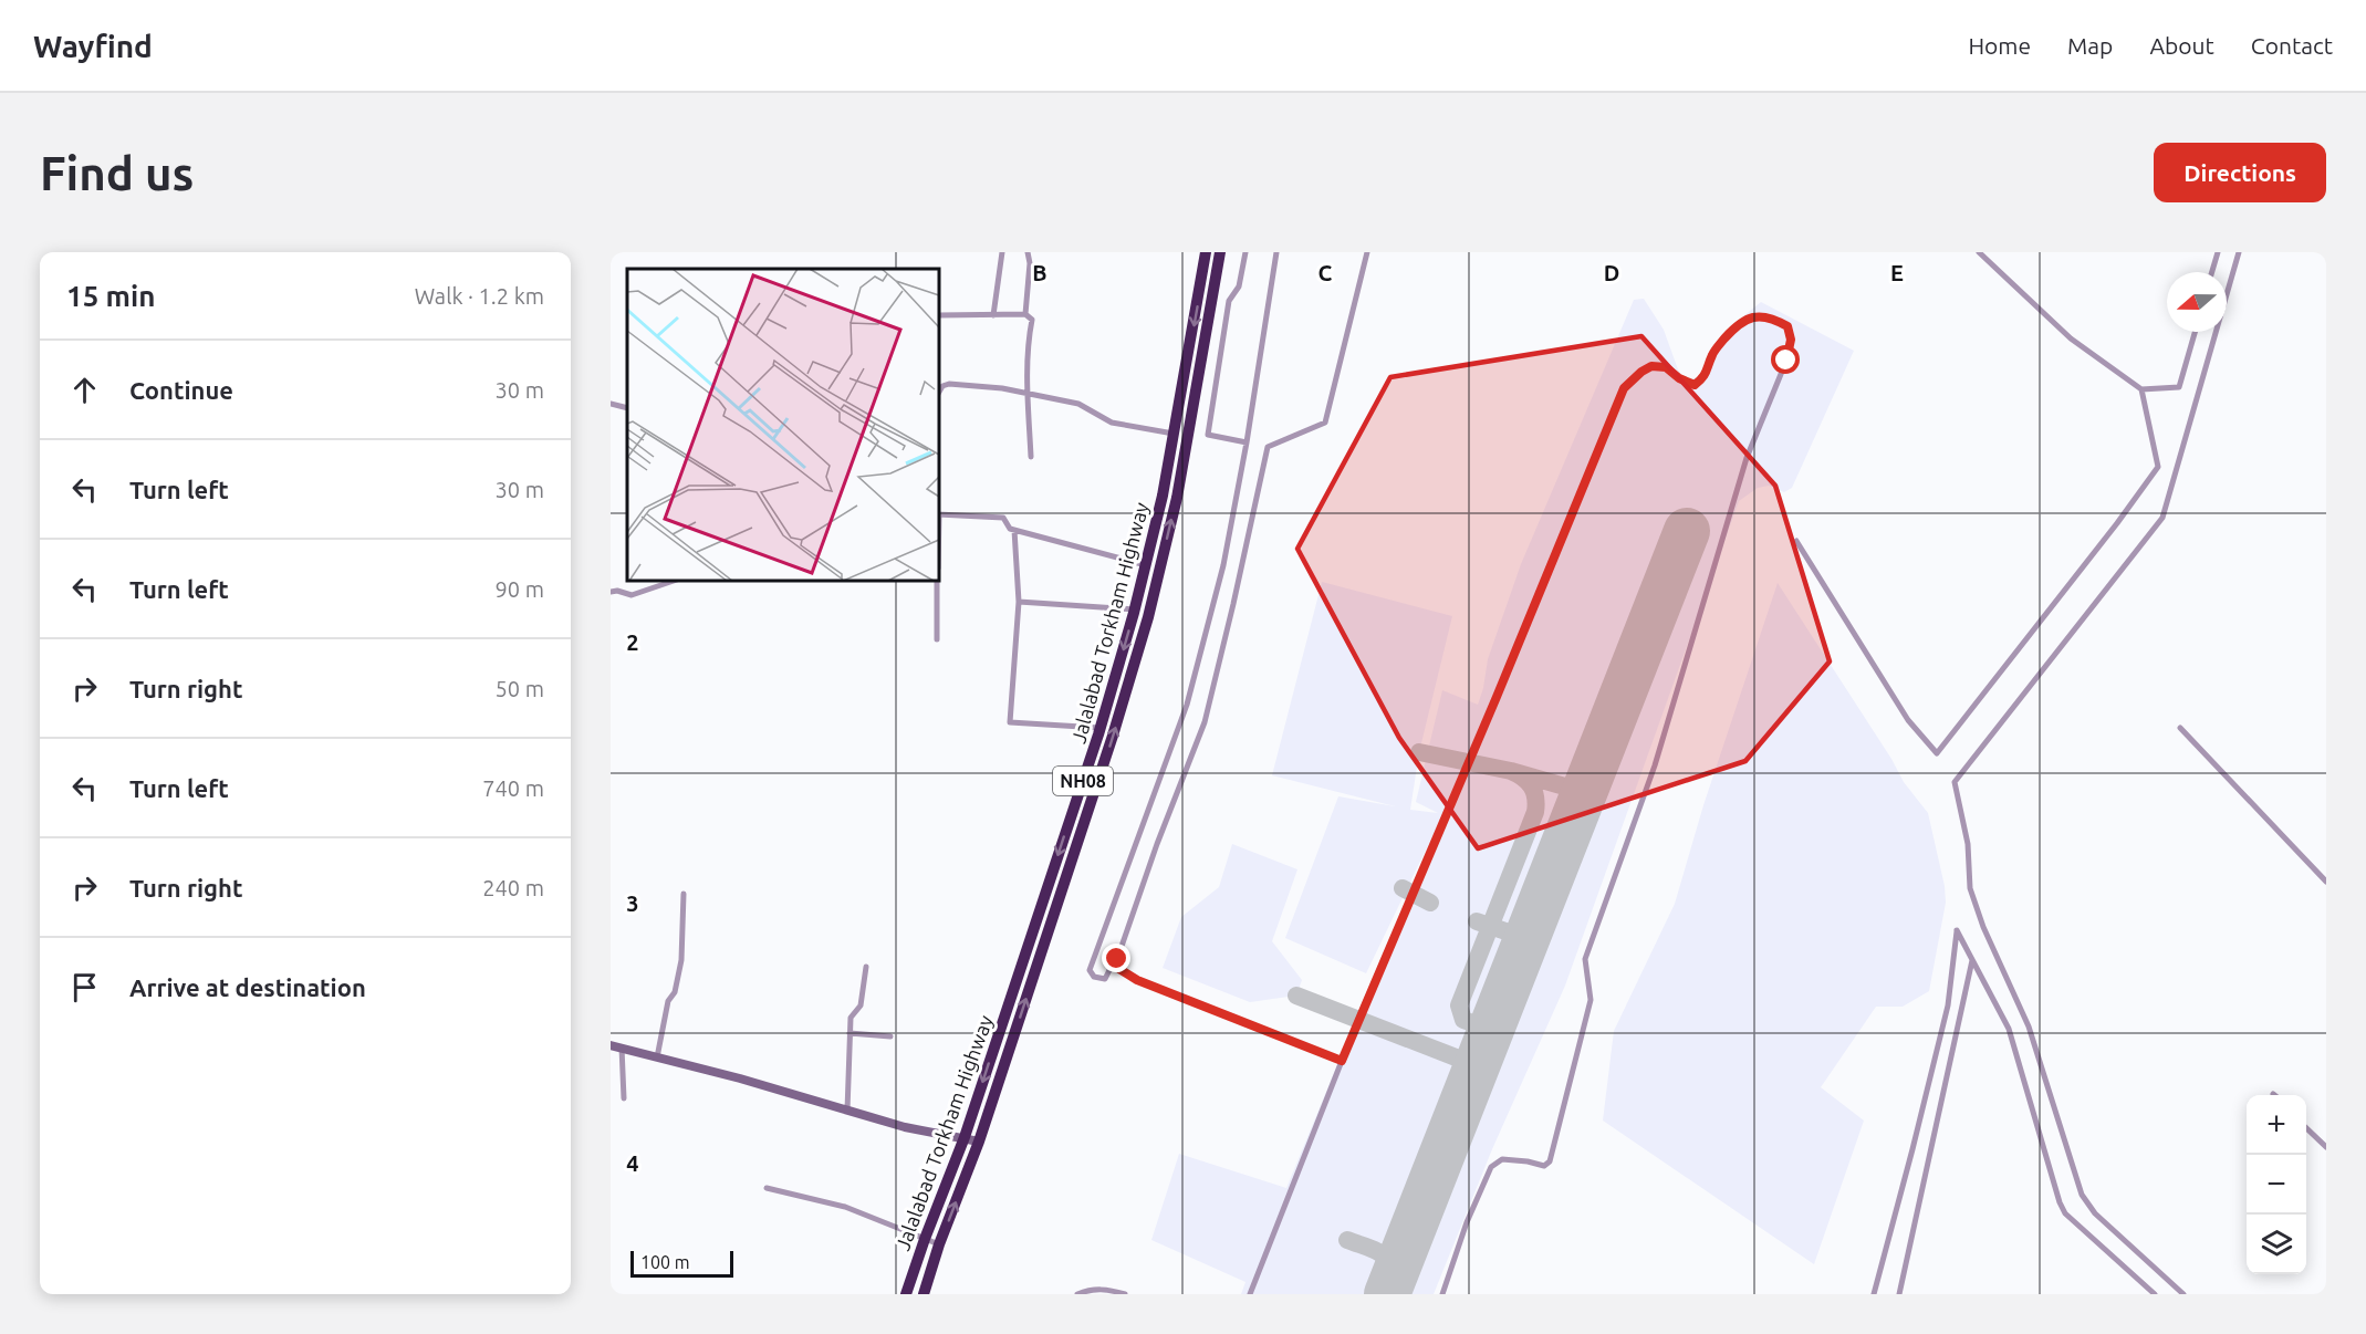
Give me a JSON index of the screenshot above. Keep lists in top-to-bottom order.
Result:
{
  "streets": {
    "highway": ["Jalalabad Torkham Highway", "NH08"]
  },
  "scale_bar": "100 m",
  "north": "left",
  "page": {
    "header": "Wayfind",
    "nav": [
      "Home",
      "Map",
      "About",
      "Contact"
    ],
    "buttons": "Directions",
    "title": "Find us",
    "heading": ["15 min", "Walk · 1.2 km"],
    "list": [
      ["Continue", "30 m"],
      ["Turn left", "30 m"],
      ["Turn left", "90 m"],
      ["Turn right", "50 m"],
      ["Turn left", "740 m"],
      ["Turn right", "240 m"],
      "Arrive at destination"
    ],
    "map_buttons": ["+", "−"],
    "scale": "100 m"
  },
  "grid": {
    "columns": [
      "B",
      "C",
      "D",
      "E"
    ],
    "rows": ["2", "3", "4"]
  }
}
